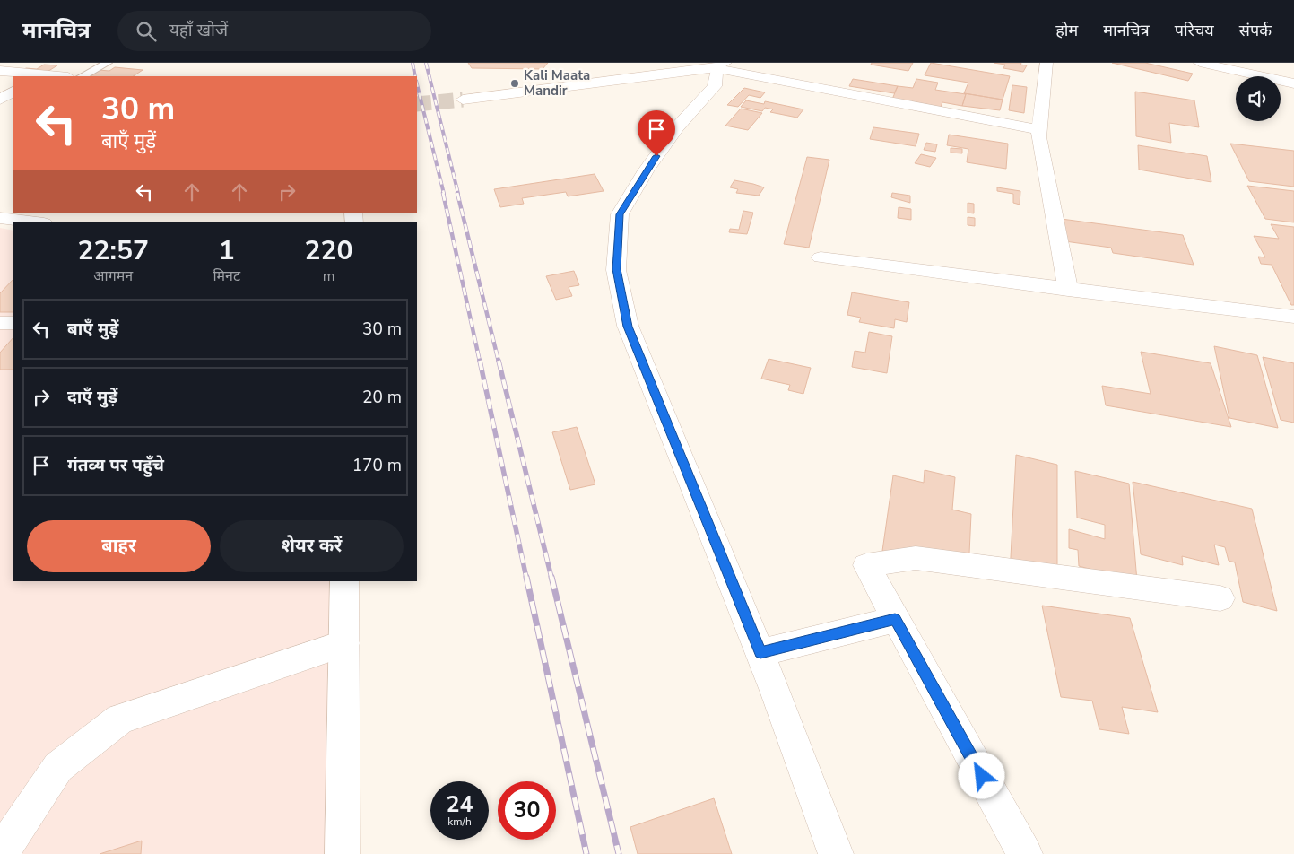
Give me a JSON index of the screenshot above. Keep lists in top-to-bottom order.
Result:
{
  "places": ["Kali Maata Mandir"],
  "page": {
    "header": "मानचित्र",
    "search": "यहाँ खोजें",
    "nav": [
      "होम",
      "मानचित्र",
      "परिचय",
      "संपर्क"
    ],
    "turn": ["30 m", "बाएँ मुड़ें"],
    "eta": [
      "22:57",
      "आगमन",
      "1",
      "मिनट",
      "220",
      "m"
    ],
    "list": [
      {
        "name": "बाएँ मुड़ें",
        "value": "30 m"
      },
      {
        "name": "दाएँ मुड़ें",
        "value": "20 m"
      },
      {
        "name": "गंतव्य पर पहुँचे",
        "value": "170 m"
      }
    ],
    "buttons": ["बाहर", "शेयर करें"],
    "speed": "24 km/h",
    "limit": "30"
  }
}
